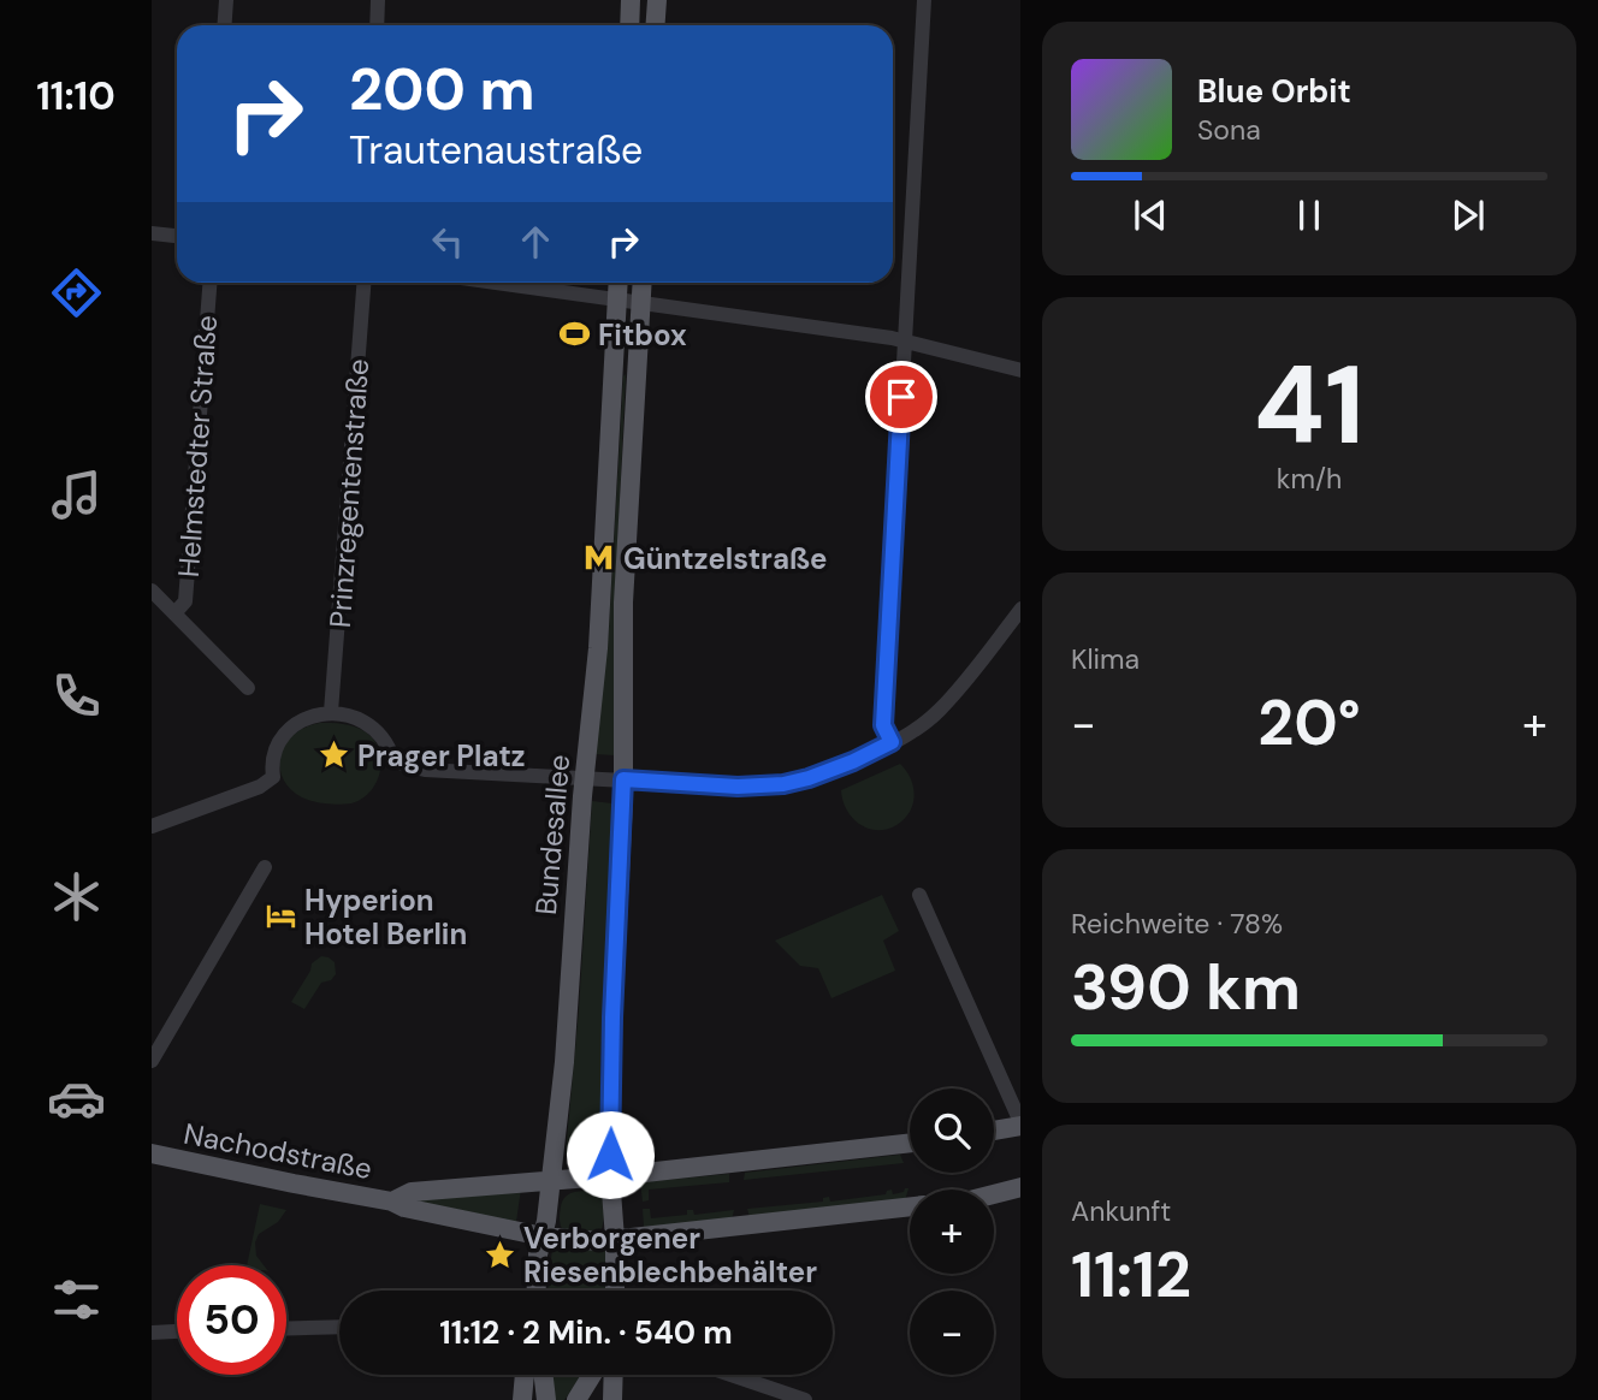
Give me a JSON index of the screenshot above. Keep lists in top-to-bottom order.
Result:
{
  "streets": {
    "main road": ["Bundesallee", "Nachodstraße"],
    "street": ["Helmstedter Straße", "Prinzregentenstraße"]
  },
  "crossings": [
    ["Bundesallee", "Nachodstraße"]
  ],
  "places": {
    "sports": ["Fitbox"],
    "metro station": ["Güntzelstraße"],
    "place": ["Prager Platz", "Verborgener Riesenblechbehälter"],
    "hotel": ["Hyperion Hotel Berlin"]
  },
  "page": {
    "tabs": "11:10",
    "turn": ["200 m", "Trautenaustraße"],
    "song": ["Blue Orbit", "Sona"],
    "tile": [
      ["41", "km/h"],
      "Klima",
      ["Reichweite · 78%", "390 km"],
      ["Ankunft", "11:12"]
    ],
    "heat": ["−", "20°", "+"],
    "map_buttons": ["+", "−"],
    "limit": "50",
    "trip": "11:12 · 2 Min. · 540 m"
  }
}
